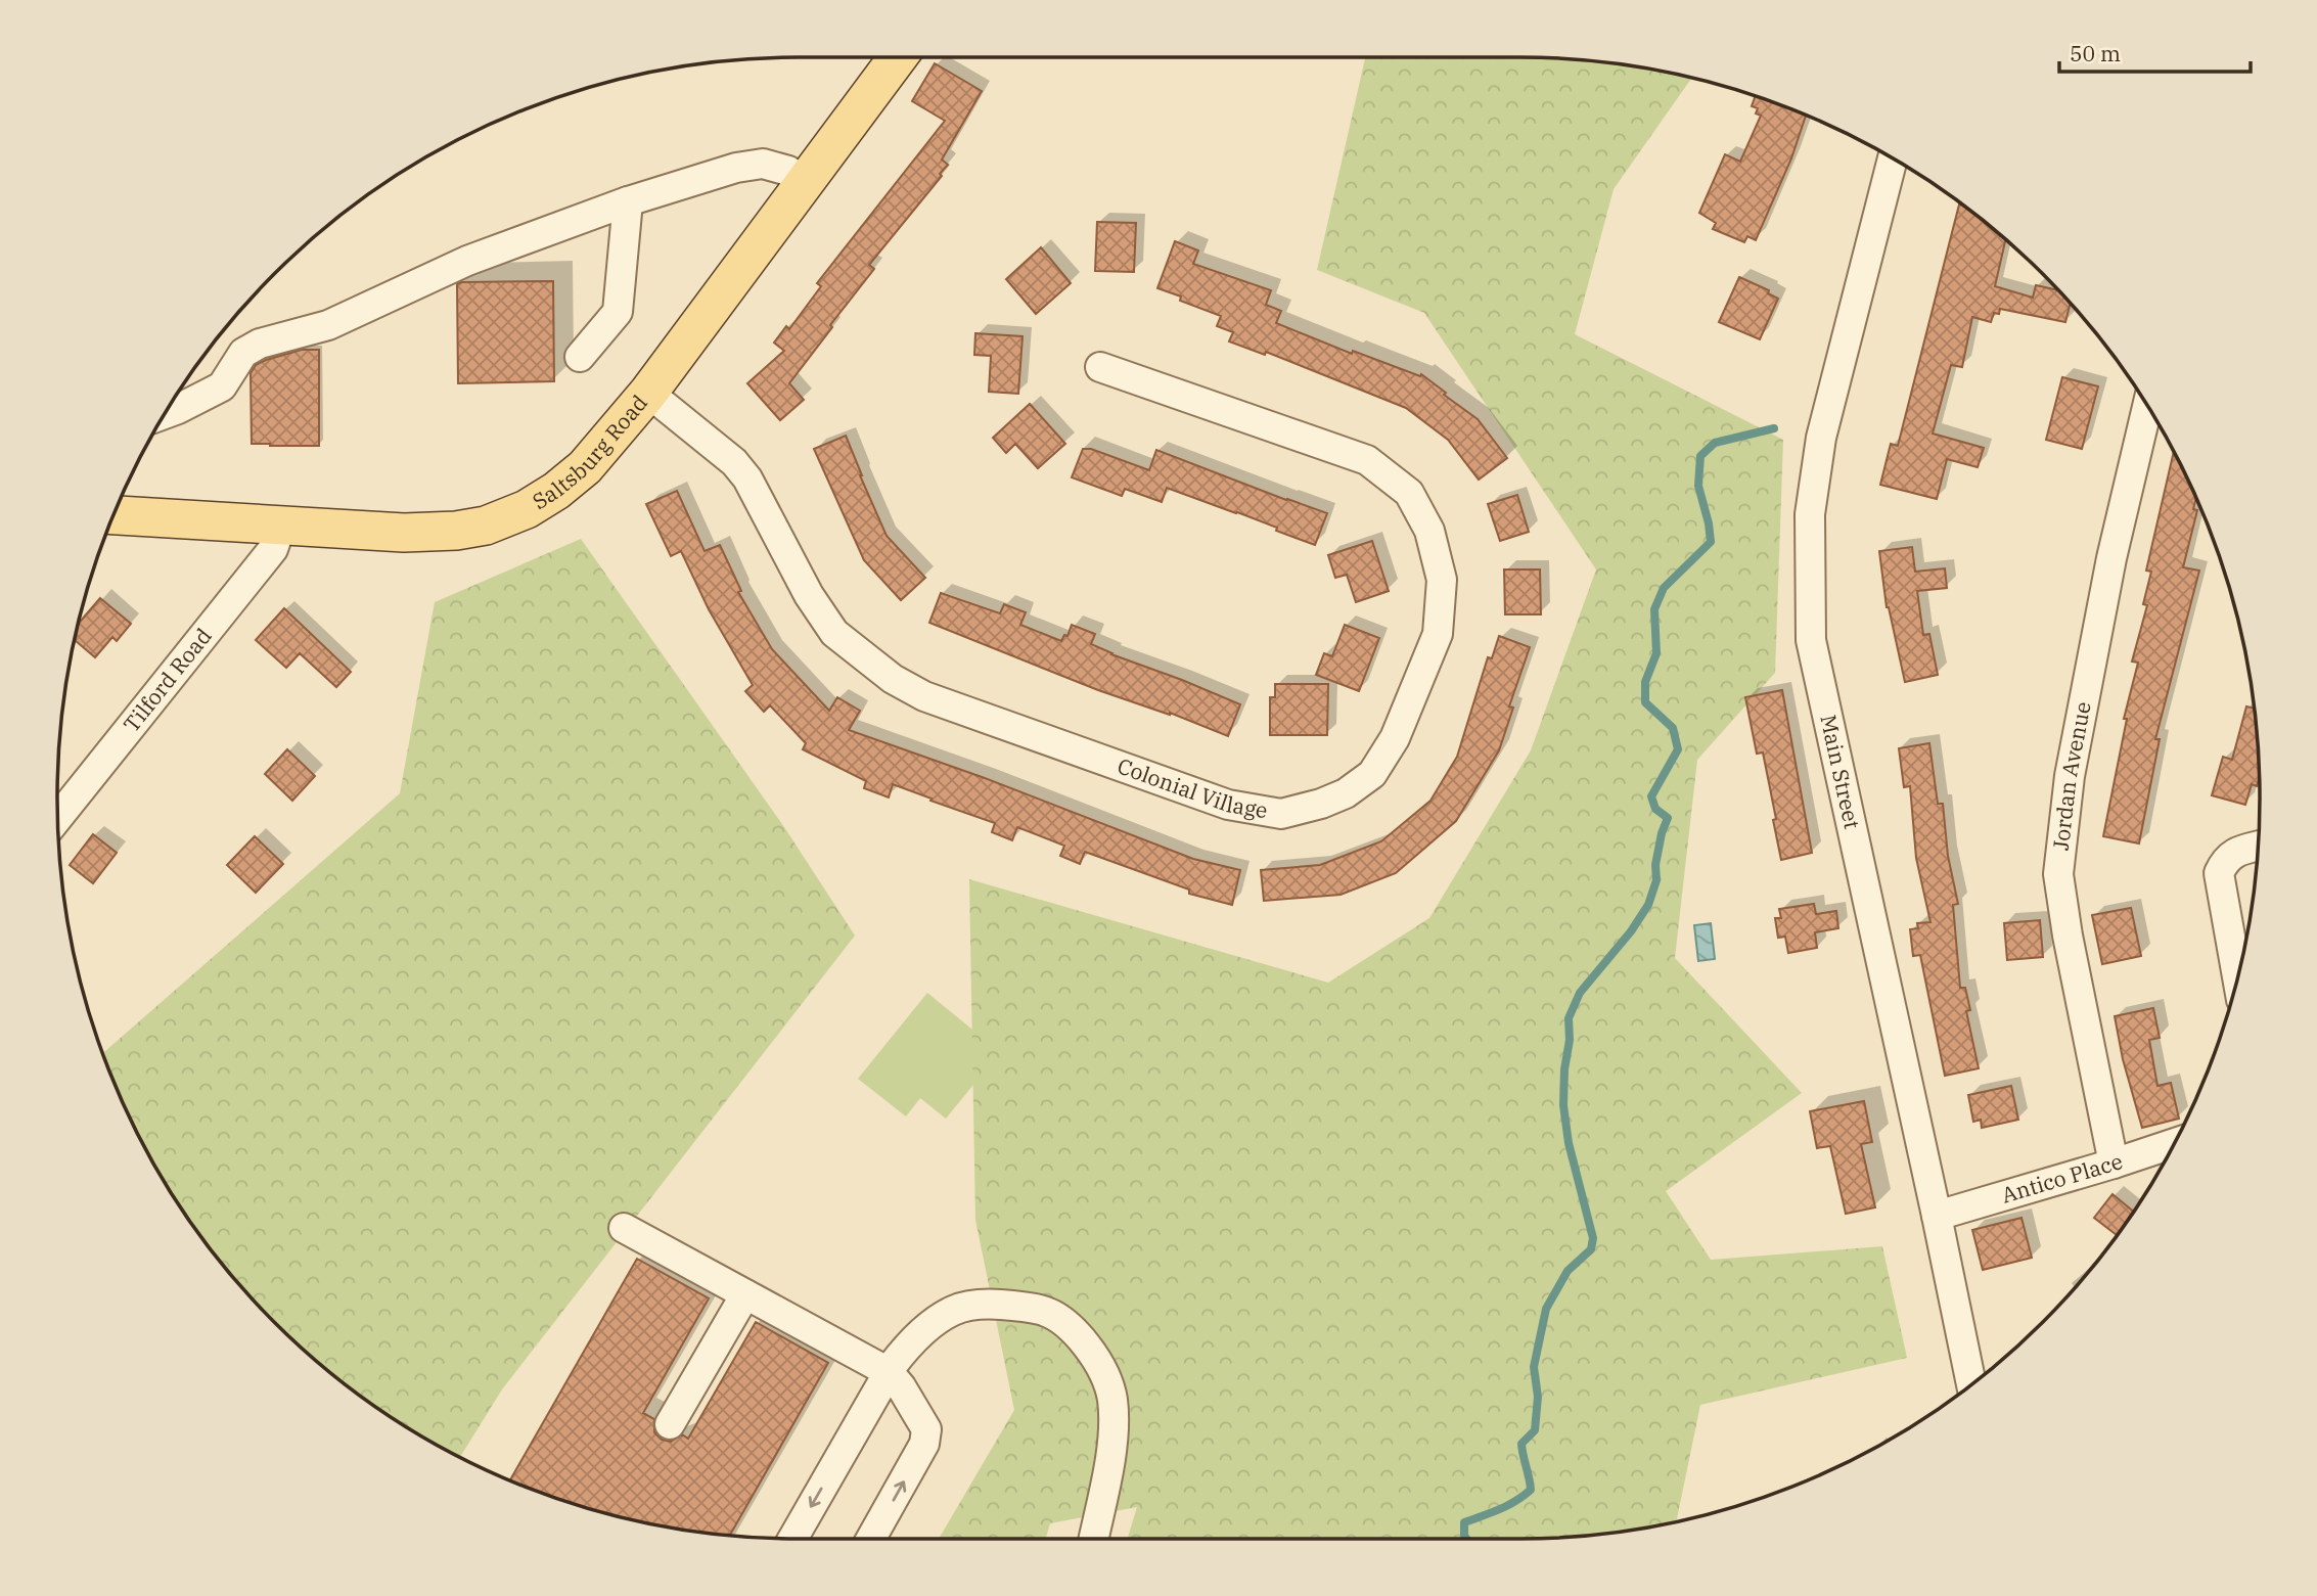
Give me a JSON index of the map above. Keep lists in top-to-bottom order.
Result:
{
  "streets": {
    "main road": ["Saltsburg Road"],
    "street": [
      "Tilford Road",
      "Main Street",
      "Jordan Avenue",
      "Colonial Village",
      "Antico Place"
    ]
  },
  "crossings": [
    ["Saltsburg Road", "Tilford Road"],
    ["Saltsburg Road", "Colonial Village"],
    ["Main Street", "Antico Place"],
    ["Jordan Avenue", "Antico Place"]
  ],
  "scale_bar": "50 m"
}
